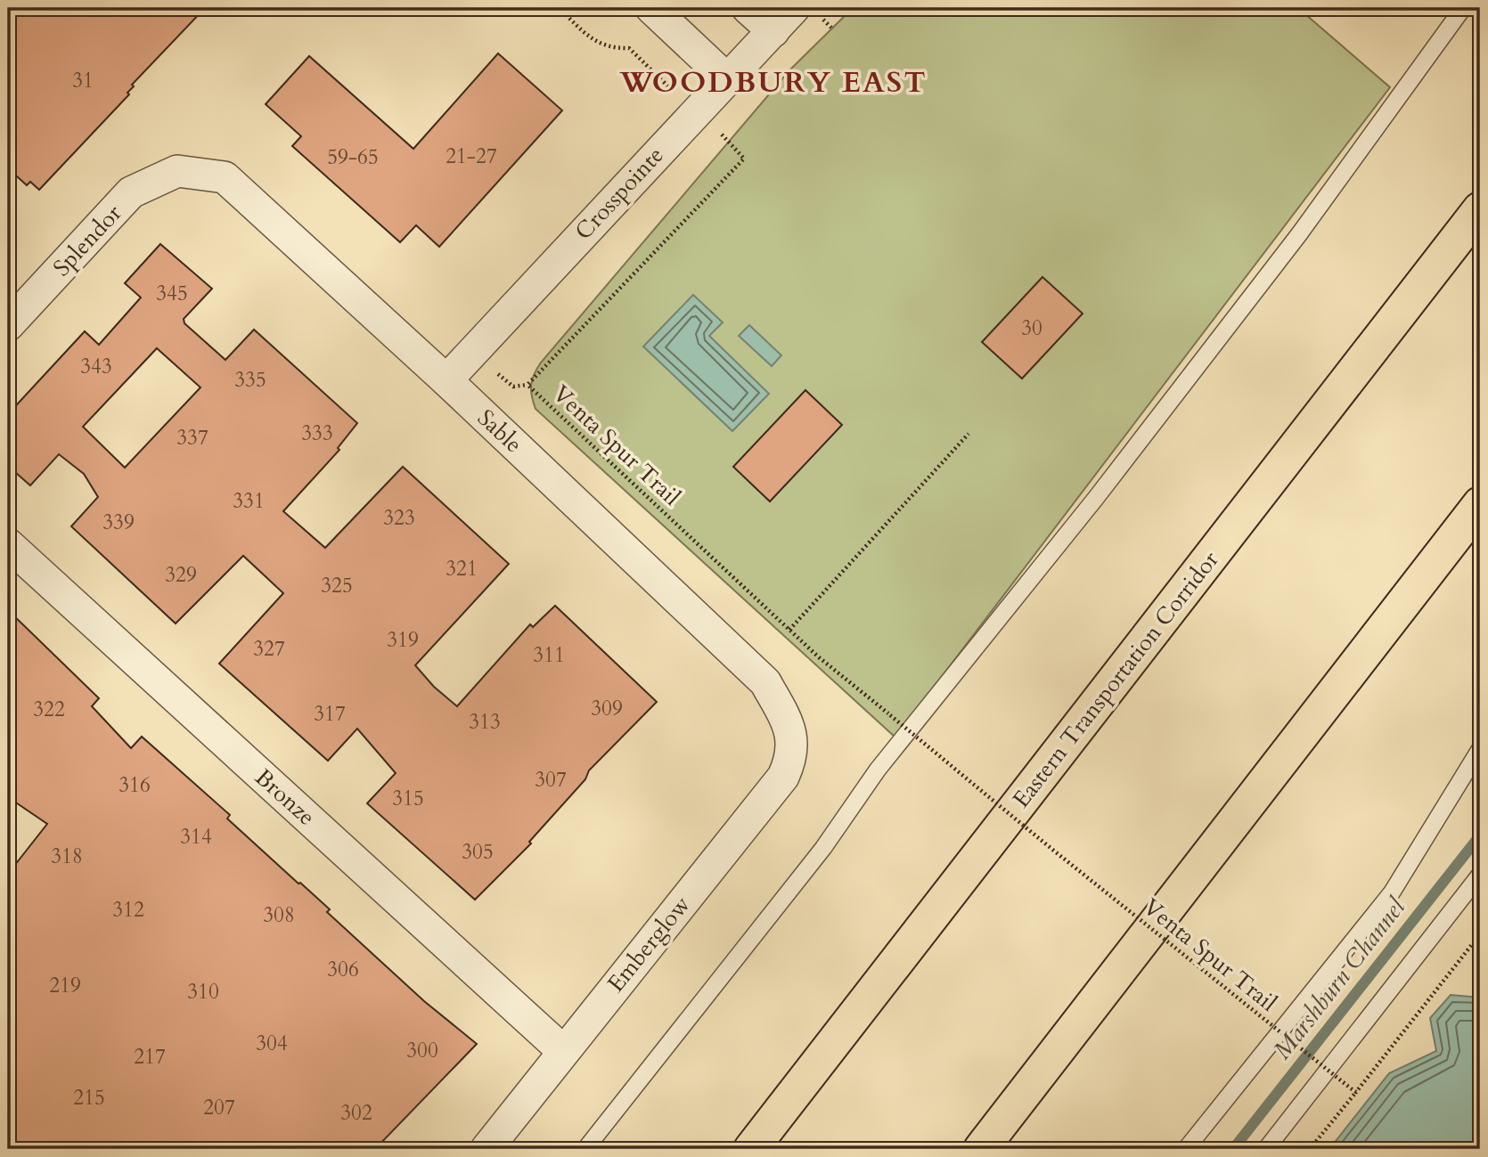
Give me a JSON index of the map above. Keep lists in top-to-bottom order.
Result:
{
  "streets": {
    "highway": ["Eastern Transportation Corridor"],
    "street": [
      "Crosspointe",
      "Splendor",
      "Sable",
      "Bronze",
      "Emberglow"
    ],
    "path": ["Venta Spur Trail"]
  },
  "crossings": [
    ["Crosspointe", "Sable"],
    ["Splendor", "Sable"],
    ["Sable", "Emberglow"],
    ["Bronze", "Emberglow"]
  ],
  "districts": ["WOODBURY EAST"],
  "water": ["Marshburn Channel"],
  "house_numbers": [
    "31",
    "21-27",
    "59-65",
    "345",
    "30",
    "343",
    "335",
    "333",
    "337",
    "331",
    "323",
    "339",
    "321",
    "329",
    "325",
    "319",
    "327",
    "311",
    "309",
    "322",
    "317",
    "313",
    "307",
    "316",
    "315",
    "314",
    "305",
    "318",
    "312",
    "308",
    "306",
    "219",
    "310",
    "304",
    "300",
    "217",
    "215",
    "207",
    "302"
  ]
}
